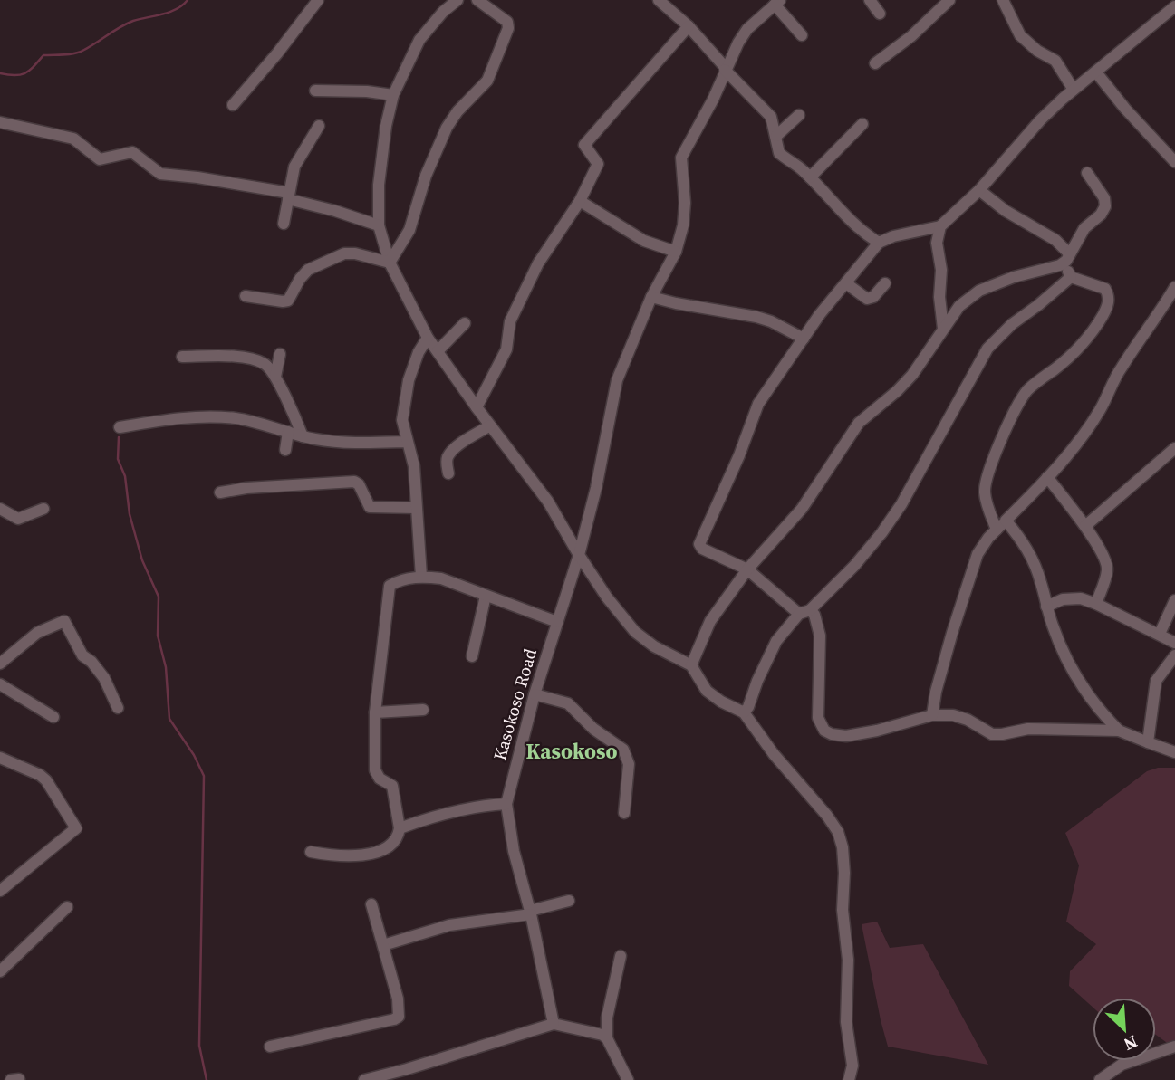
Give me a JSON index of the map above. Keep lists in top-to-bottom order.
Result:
{
  "streets": {
    "street": ["Kasokoso Road"]
  },
  "districts": ["Kasokoso"],
  "north": "bottom right"
}
